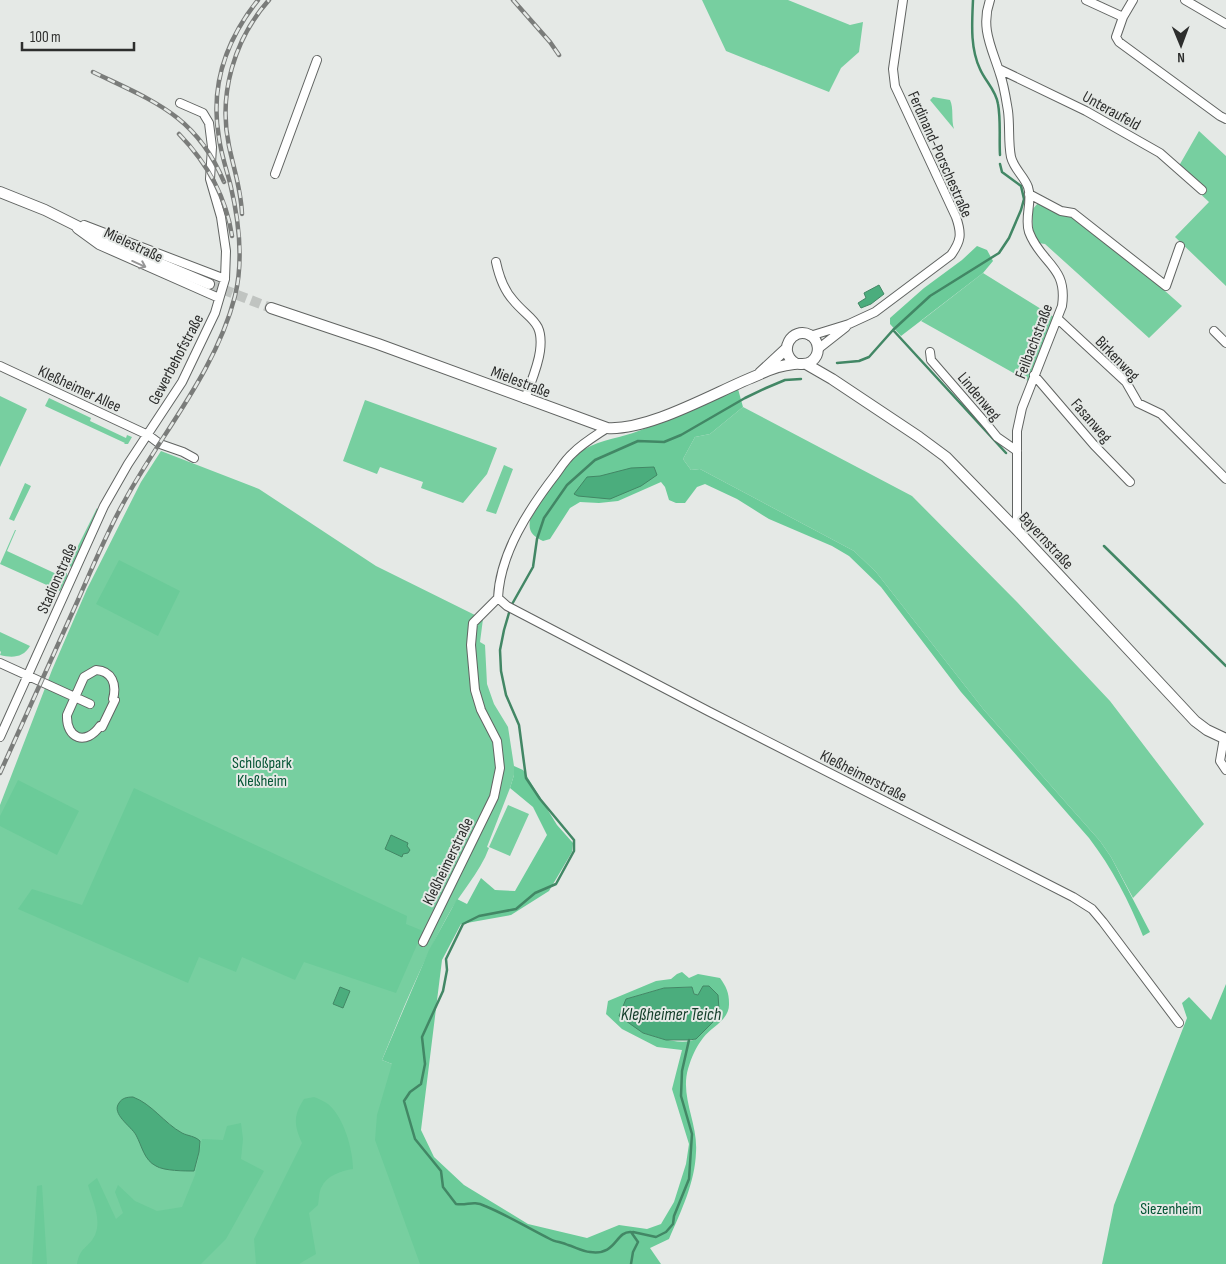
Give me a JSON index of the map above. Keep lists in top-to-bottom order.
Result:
{
  "streets": {
    "street": [
      "Unteraufeld",
      "Ferdinand-Porschestraße",
      "Mielestraße",
      "Feilbachstraße",
      "Birkenweg",
      "Gewerbehofstraße",
      "Kleßheimer Allee",
      "Lindenweg",
      "Fasanweg",
      "Bayernstraße",
      "Stadionstraße",
      "Kleßheimerstraße"
    ]
  },
  "crossings": [
    ["Unteraufeld", "Feilbachstraße"],
    ["Ferdinand-Porschestraße", "Mielestraße"],
    ["Ferdinand-Porschestraße", "Bayernstraße"],
    ["Mielestraße", "Gewerbehofstraße"],
    ["Mielestraße", "Bayernstraße"],
    ["Feilbachstraße", "Birkenweg"],
    ["Feilbachstraße", "Lindenweg"],
    ["Feilbachstraße", "Fasanweg"],
    ["Feilbachstraße", "Bayernstraße"],
    ["Gewerbehofstraße", "Kleßheimer Allee"],
    ["Gewerbehofstraße", "Stadionstraße"],
    ["Kleßheimer Allee", "Stadionstraße"]
  ],
  "water": ["Kleßheimer Teich"],
  "parks": ["Schloßpark Kleßheim", "Siezenheim"],
  "scale_bar": "100 m",
  "north": "bottom"
}
